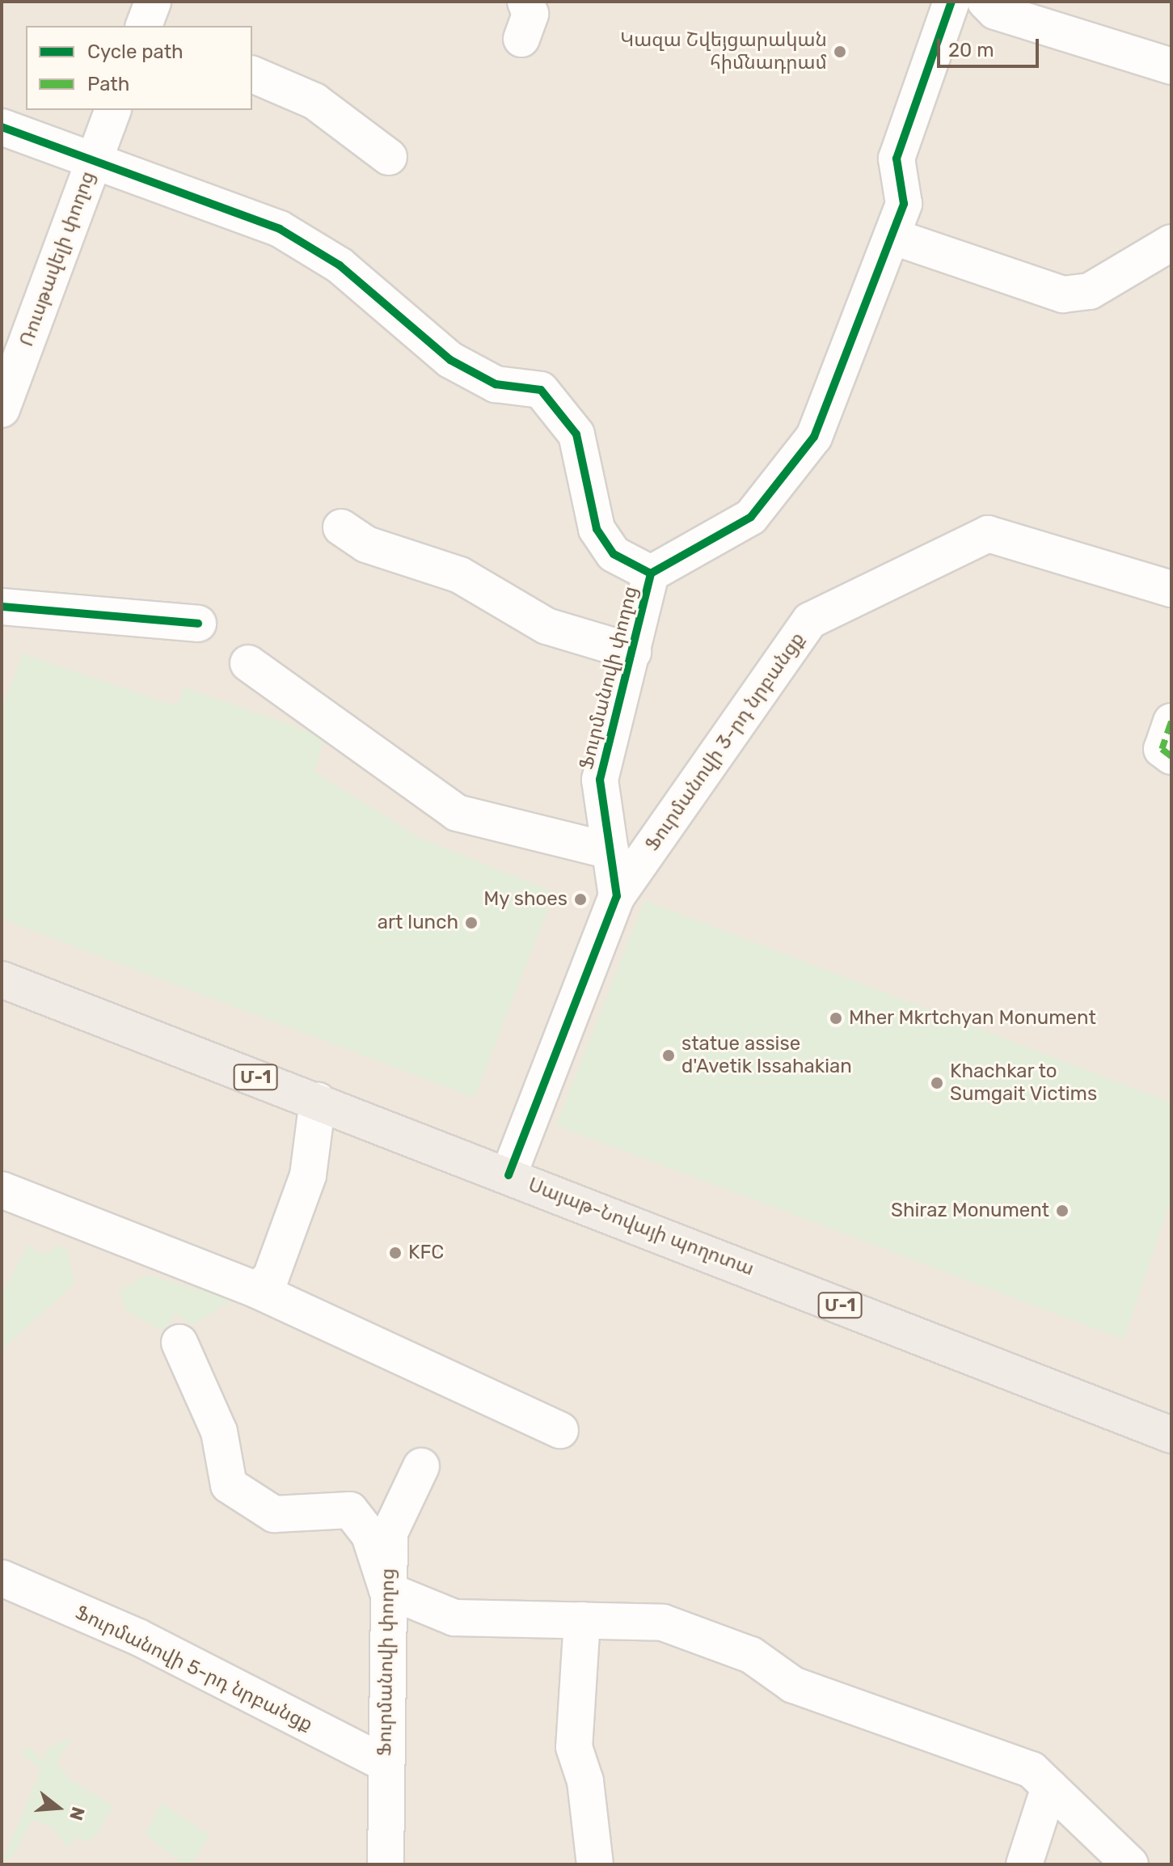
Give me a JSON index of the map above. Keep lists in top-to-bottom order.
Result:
{
  "streets": {
    "highway": ["Մ-1", "Սայաթ-Նովայի պողոտա"],
    "street": [
      "Ռուսթավելի փողոց",
      "Ֆուրմանովի փողոց",
      "Ֆուրմանովի 3-րդ նրբանցք",
      "Ֆուրմանովի 5-րդ նրբանցք"
    ]
  },
  "crossings": [
    ["Ֆուրմանովի փողոց", "Ֆուրմանովի 3-րդ նրբանցք"],
    ["Ֆուրմանովի փողոց", "Սայաթ-Նովայի պողոտա"],
    ["Ֆուրմանովի փողոց", "Ֆուրմանովի 5-րդ նրբանցք"]
  ],
  "places": [
    "Կազա Շվեյցարական հիմնադրամ",
    "My shoes",
    "art lunch",
    "Mher Mkrtchyan Monument",
    "statue assise d'Avetik Issahakian",
    "Khachkar to Sumgait Victims",
    "Shiraz Monument",
    "KFC"
  ],
  "legend": ["Cycle path", "Path"],
  "scale_bar": "20 m",
  "north": "right"
}
